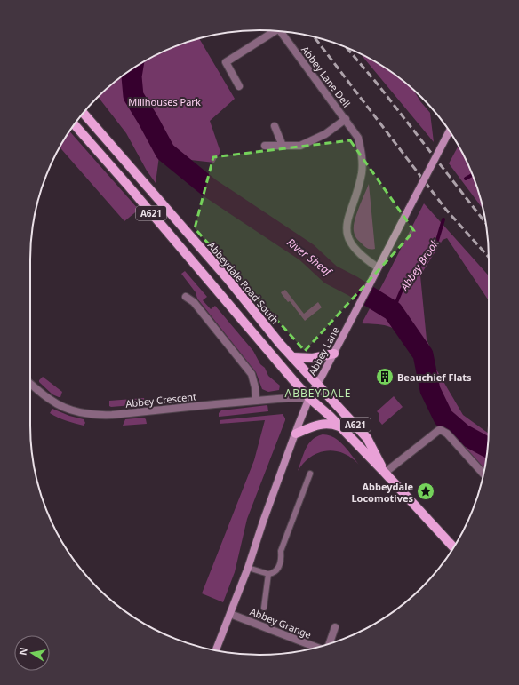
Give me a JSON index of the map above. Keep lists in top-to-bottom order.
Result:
{
  "streets": {
    "main road": ["A621", "Abbeydale Road South", "Abbey Lane"],
    "street": ["Abbey Lane Dell", "Abbey Crescent", "Abbey Grange"]
  },
  "crossings": [
    ["Abbey Lane Dell", "Abbey Lane"],
    ["Abbeydale Road South", "Abbey Lane"],
    ["Abbeydale Road South", "Abbey Crescent"],
    ["Abbey Lane", "Abbey Crescent"],
    ["Abbey Lane", "Abbey Grange"]
  ],
  "districts": ["ABBEYDALE"],
  "water": ["River Sheaf", "Abbey Brook"],
  "parks": ["Millhouses Park"],
  "places": {
    "building": ["Beauchief Flats"],
    "place": ["Abbeydale Locomotives"]
  },
  "north": "left"
}
